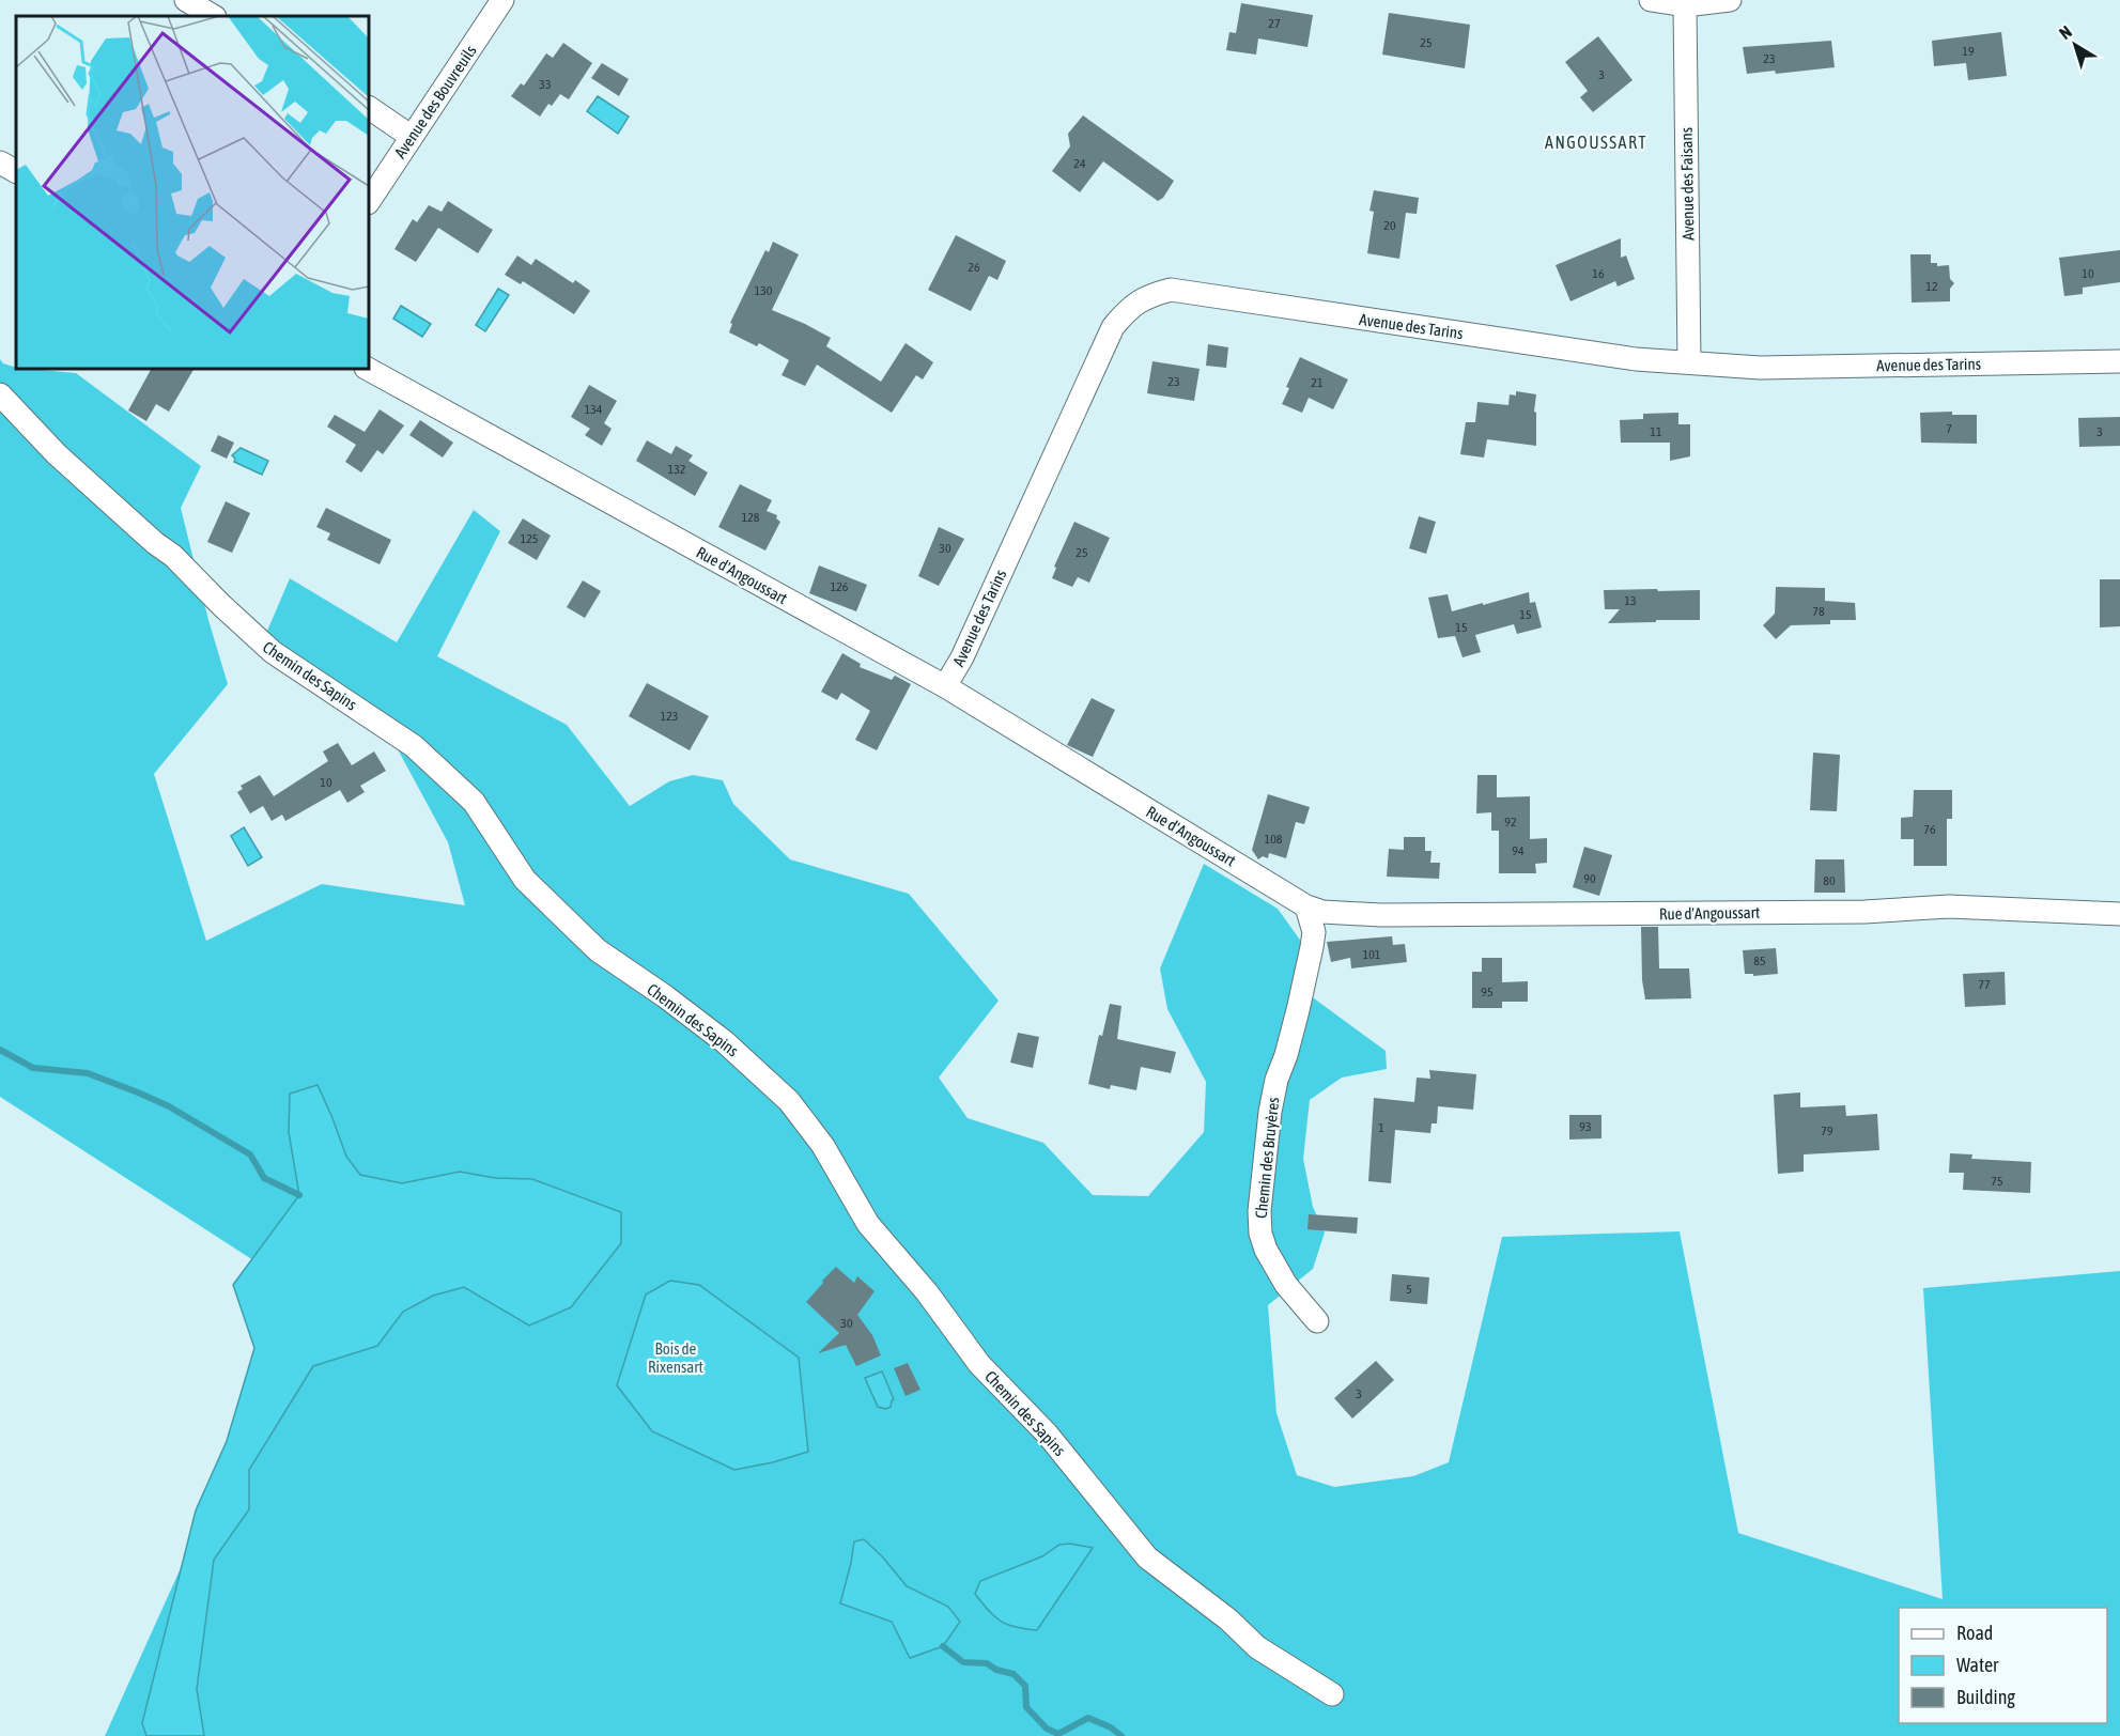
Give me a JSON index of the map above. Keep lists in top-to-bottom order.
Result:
{
  "streets": {
    "street": [
      "Avenue des Bouvreuils",
      "Avenue des Faisans",
      "Avenue des Tarins",
      "Rue d'Angoussart",
      "Chemin des Sapins",
      "Chemin des Bruyères"
    ]
  },
  "crossings": [
    ["Avenue des Faisans", "Avenue des Tarins"],
    ["Avenue des Tarins", "Rue d'Angoussart"],
    ["Rue d'Angoussart", "Chemin des Bruyères"]
  ],
  "districts": ["ANGOUSSART"],
  "parks": ["Bois de Rixensart"],
  "house_numbers": [
    "27",
    "25",
    "19",
    "23",
    "3",
    "33",
    "24",
    "20",
    "26",
    "16",
    "10",
    "12",
    "130",
    "23",
    "21",
    "134",
    "7",
    "11",
    "3",
    "132",
    "128",
    "125",
    "30",
    "25",
    "126",
    "13",
    "78",
    "15",
    "15",
    "123",
    "10",
    "92",
    "76",
    "108",
    "94",
    "90",
    "80",
    "101",
    "85",
    "77",
    "95",
    "93",
    "1",
    "79",
    "75",
    "5",
    "30",
    "3"
  ],
  "legend": ["Road", "Water", "Building"],
  "north": "top left"
}
